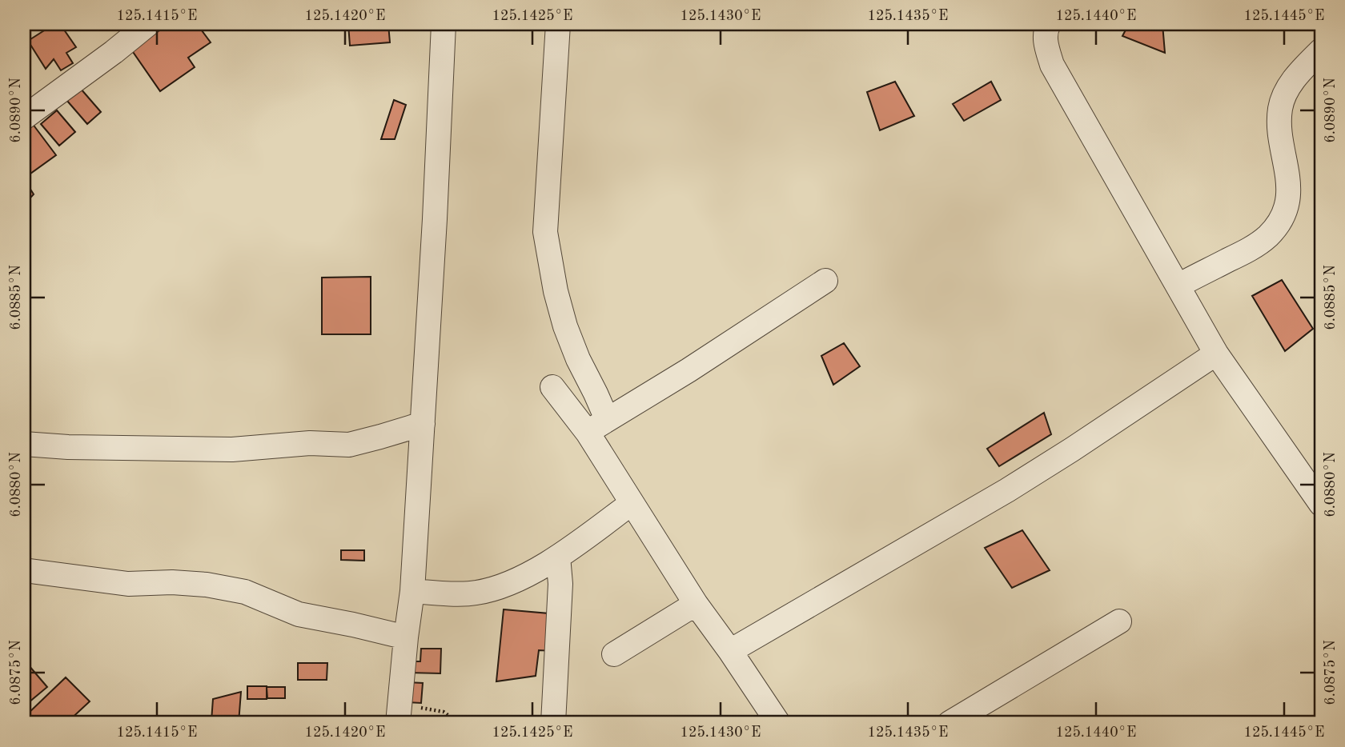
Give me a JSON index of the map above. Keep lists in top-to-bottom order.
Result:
{
  "coordinates": [
    "125.1415°E",
    "125.1420°E",
    "125.1425°E",
    "125.1430°E",
    "125.1435°E",
    "125.1440°E",
    "125.1445°E",
    "6.0890°N",
    "6.0885°N",
    "6.0880°N",
    "6.0875°N"
  ]
}
